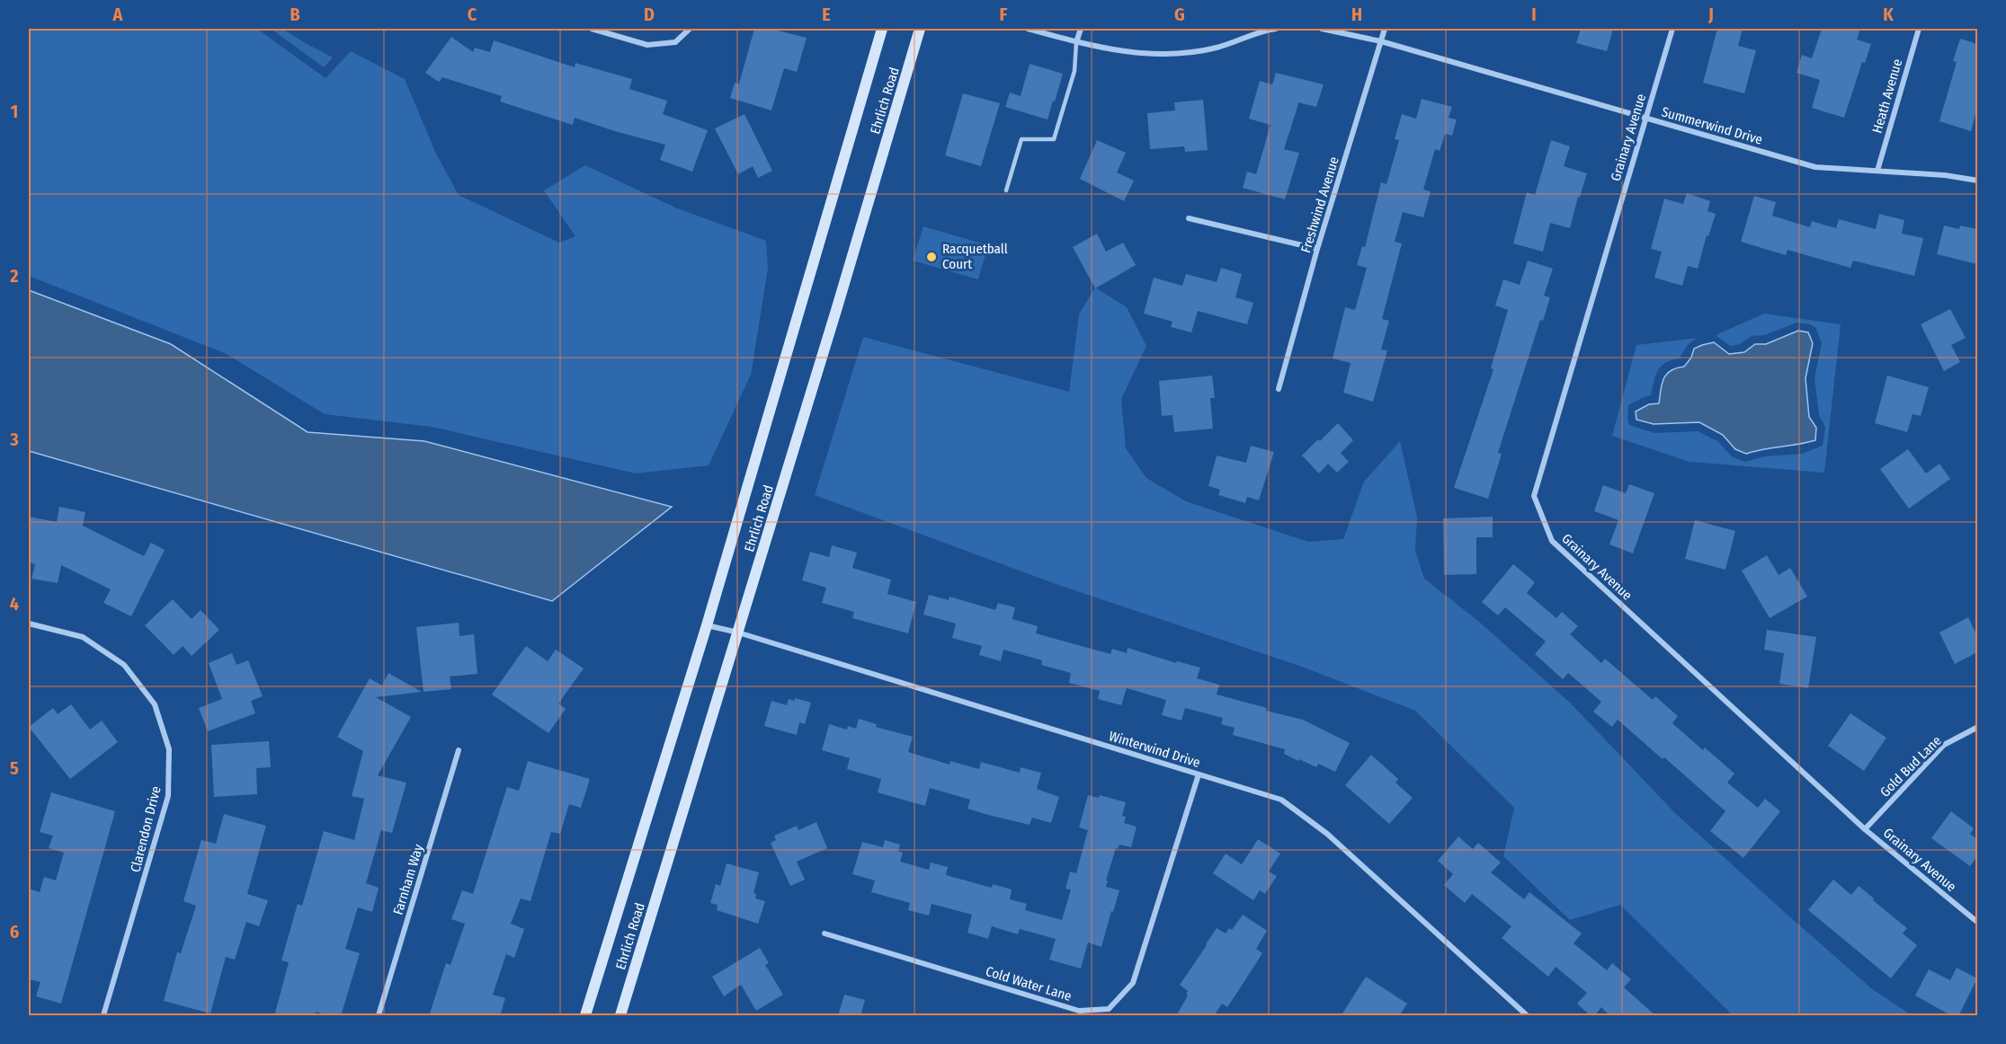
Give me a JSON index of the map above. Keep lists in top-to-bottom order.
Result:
{
  "streets": {
    "main road": ["Ehrlich Road"],
    "street": [
      "Heath Avenue",
      "Summerwind Drive",
      "Grainary Avenue",
      "Freshwind Avenue",
      "Winterwind Drive",
      "Gold Bud Lane",
      "Clarendon Drive",
      "Farnham Way",
      "Cold Water Lane"
    ]
  },
  "crossings": [
    ["Heath Avenue", "Summerwind Drive"],
    ["Ehrlich Road", "Winterwind Drive"],
    ["Summerwind Drive", "Grainary Avenue"],
    ["Summerwind Drive", "Freshwind Avenue"],
    ["Grainary Avenue", "Gold Bud Lane"],
    ["Winterwind Drive", "Cold Water Lane"]
  ],
  "places": ["Racquetball Court"],
  "grid": {
    "columns": [
      "A",
      "B",
      "C",
      "D",
      "E",
      "F",
      "G",
      "H",
      "I",
      "J",
      "K"
    ],
    "rows": [
      "1",
      "2",
      "3",
      "4",
      "5",
      "6"
    ]
  }
}
